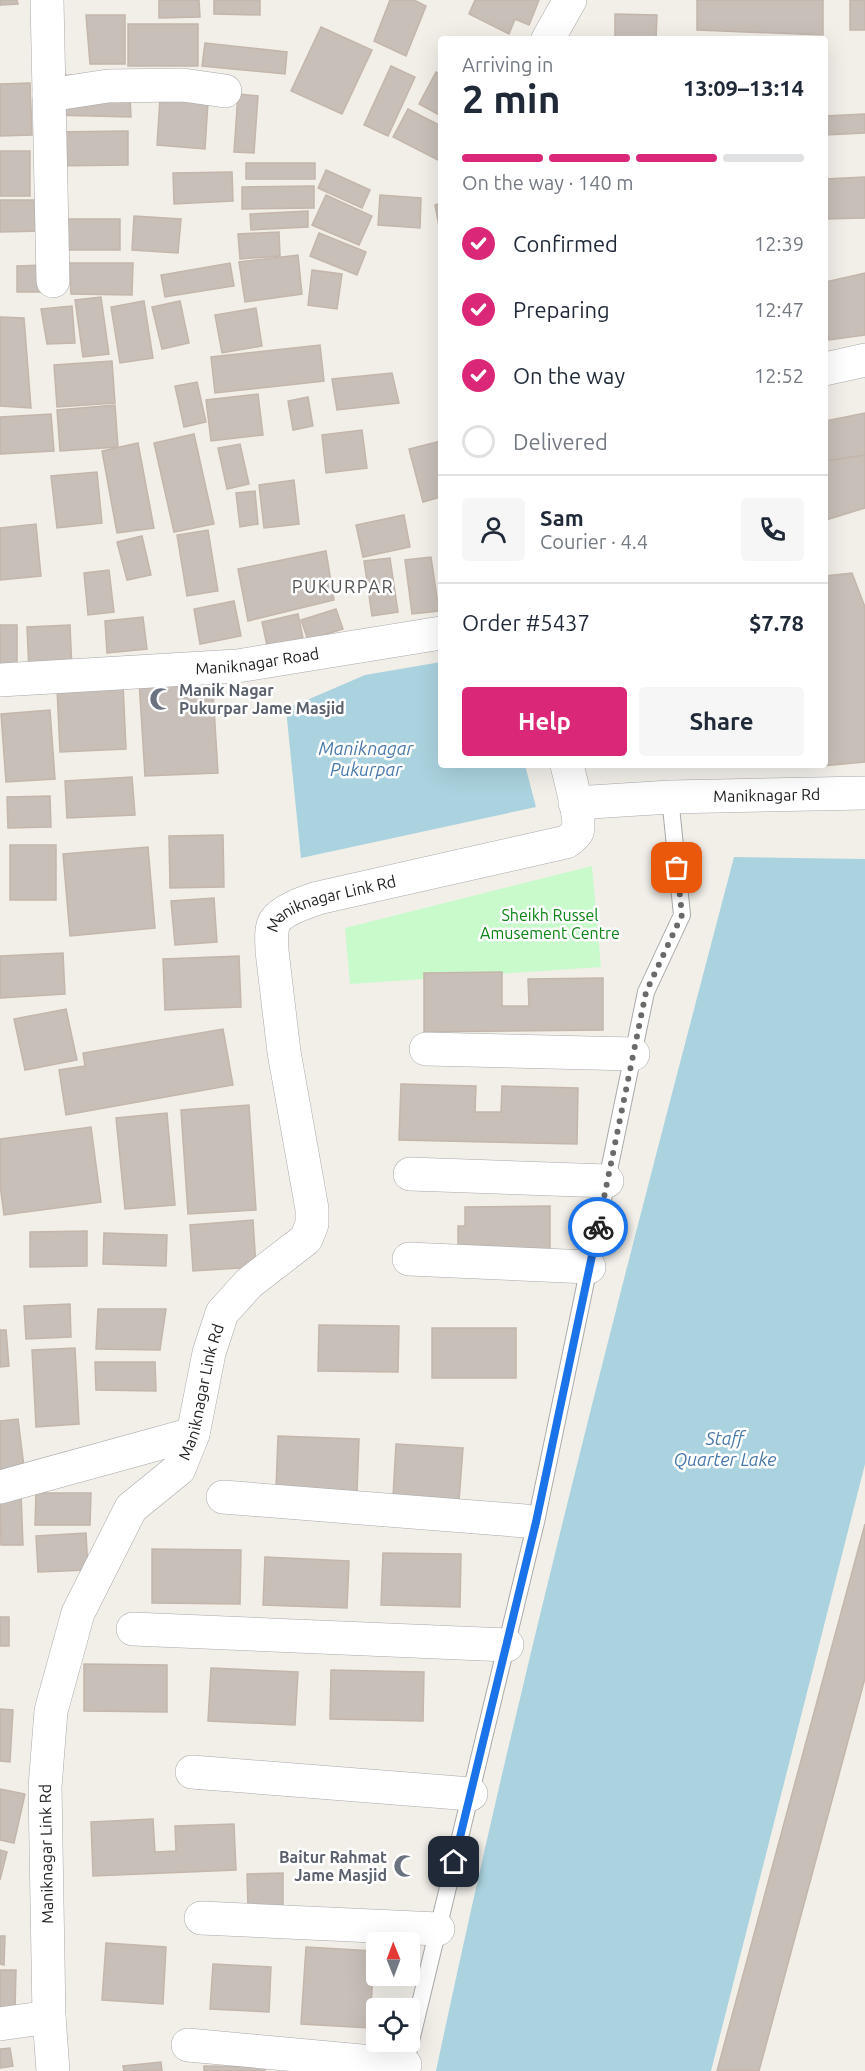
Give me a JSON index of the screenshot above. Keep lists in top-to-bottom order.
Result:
{
  "streets": {
    "street": ["Maniknagar Road", "Maniknagar Rd", "Maniknagar Link Rd"]
  },
  "crossings": [
    ["Maniknagar Rd", "Maniknagar Link Rd"]
  ],
  "districts": ["PUKURPAR"],
  "water": ["Maniknagar Pukurpar", "Staff Quarter Lake"],
  "parks": ["Sheikh Russel Amusement Centre"],
  "places": {
    "mosque": ["Manik Nagar Pukurpar Jame Masjid", "Baitur Rahmat Jame Masjid"]
  },
  "north": "top",
  "page": {
    "heading": ["2 min", "Arriving in", "13:09–13:14"],
    "panel": [
      "Sam",
      "Courier · 4.4",
      "Order #5437",
      "$7.78"
    ],
    "bar": "On the way · 140 m",
    "list": [
      ["Confirmed", "12:39"],
      ["Preparing", "12:47"],
      ["On the way", "12:52"],
      "Delivered"
    ],
    "buttons": ["Help", "Share"]
  }
}
